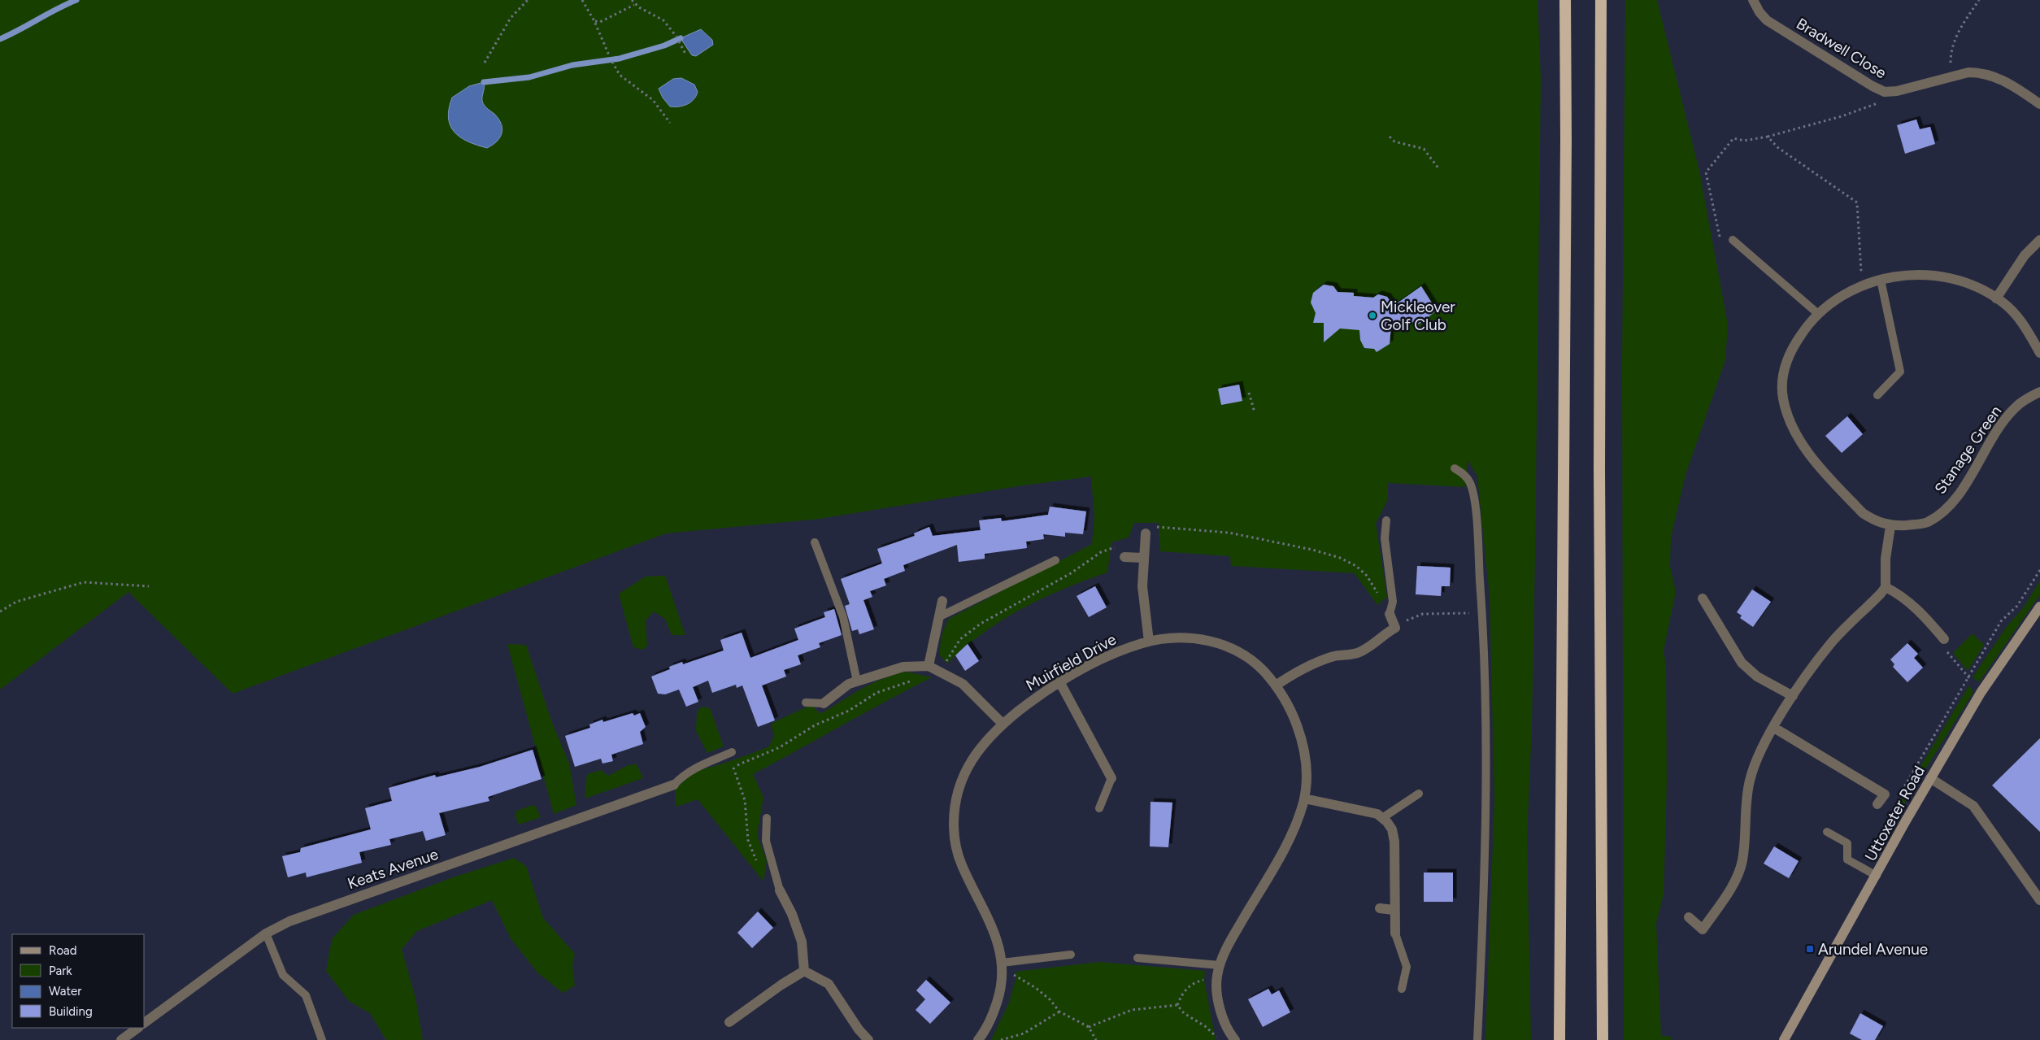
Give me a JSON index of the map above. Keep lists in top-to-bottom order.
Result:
{
  "streets": {
    "main road": ["Uttoxeter Road"],
    "street": [
      "Bradwell Close",
      "Stanage Green",
      "Muirfield Drive",
      "Keats Avenue"
    ]
  },
  "places": {
    "other": ["Mickleover Golf Club"],
    "transit": ["Arundel Avenue"]
  },
  "legend": [
    "Road",
    "Park",
    "Water",
    "Building"
  ]
}
